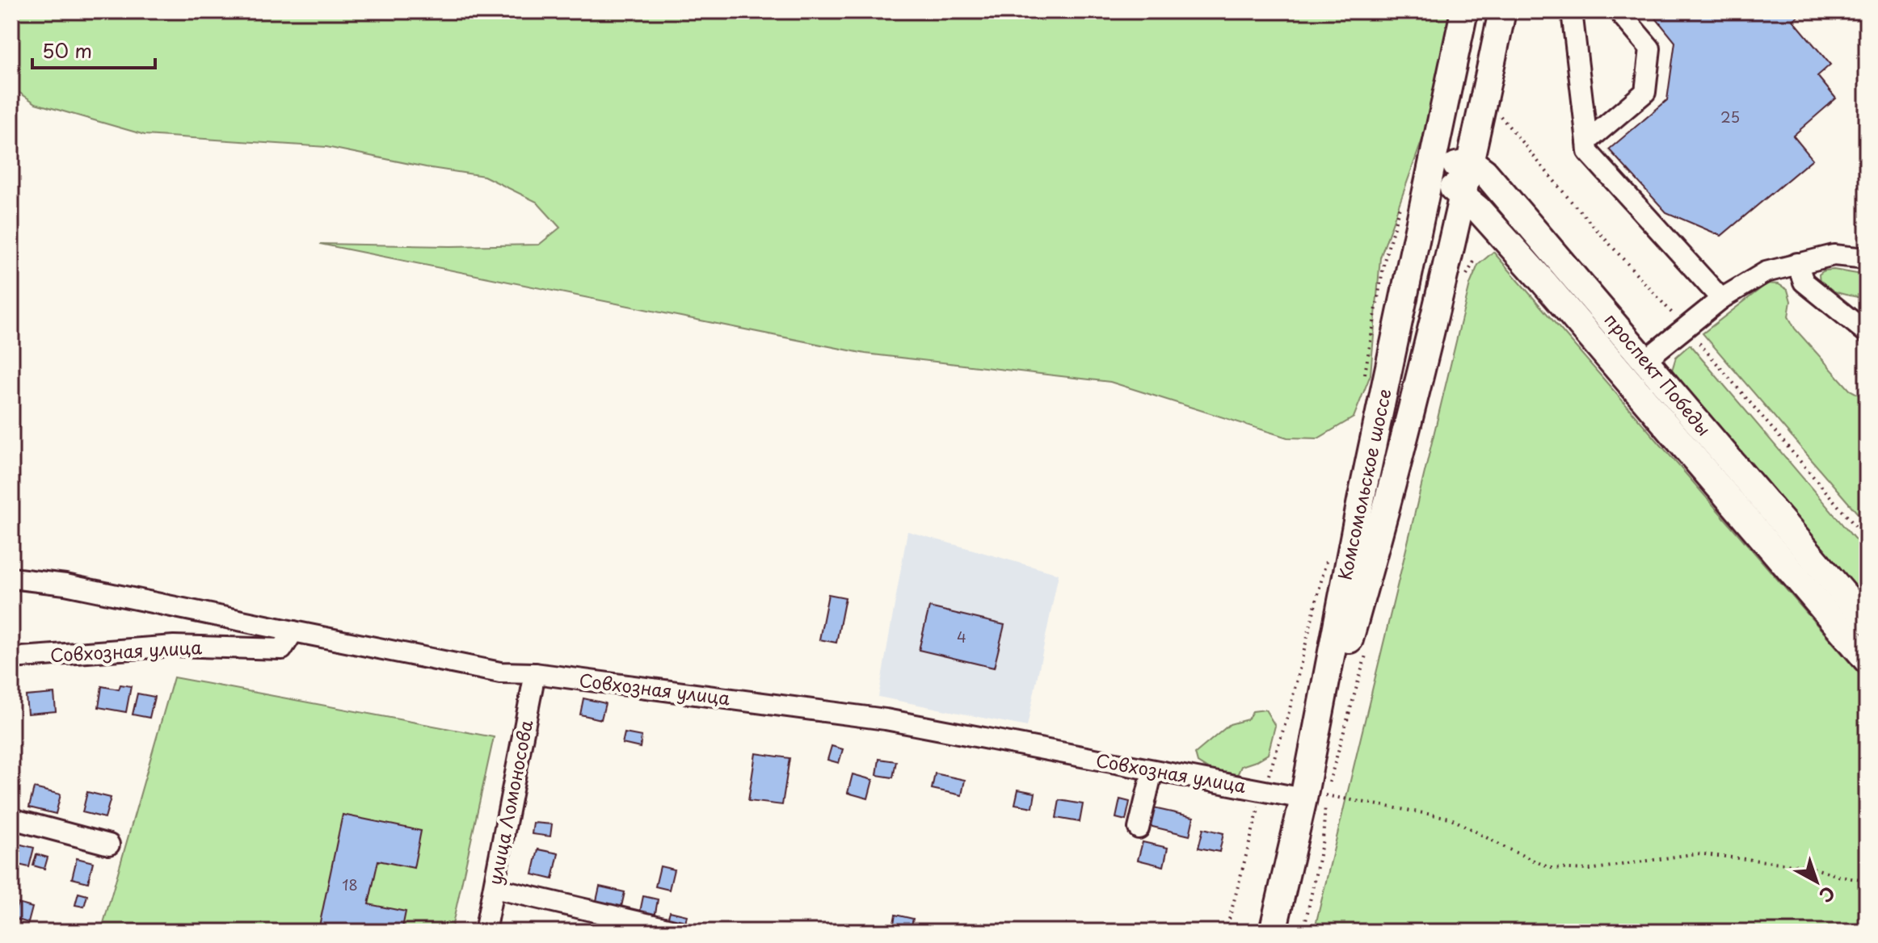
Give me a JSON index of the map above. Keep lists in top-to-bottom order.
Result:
{
  "streets": {
    "main road": ["проспект Победы", "Комсомольское шоссе"],
    "street": ["Совхозная улица", "улица Ломоносова"]
  },
  "crossings": [
    ["проспект Победы", "Комсомольское шоссе"],
    ["Комсомольское шоссе", "Совхозная улица"],
    ["Совхозная улица", "улица Ломоносова"]
  ],
  "house_numbers": ["25", "4", "18"],
  "scale_bar": "50 m",
  "north": "bottom right"
}
